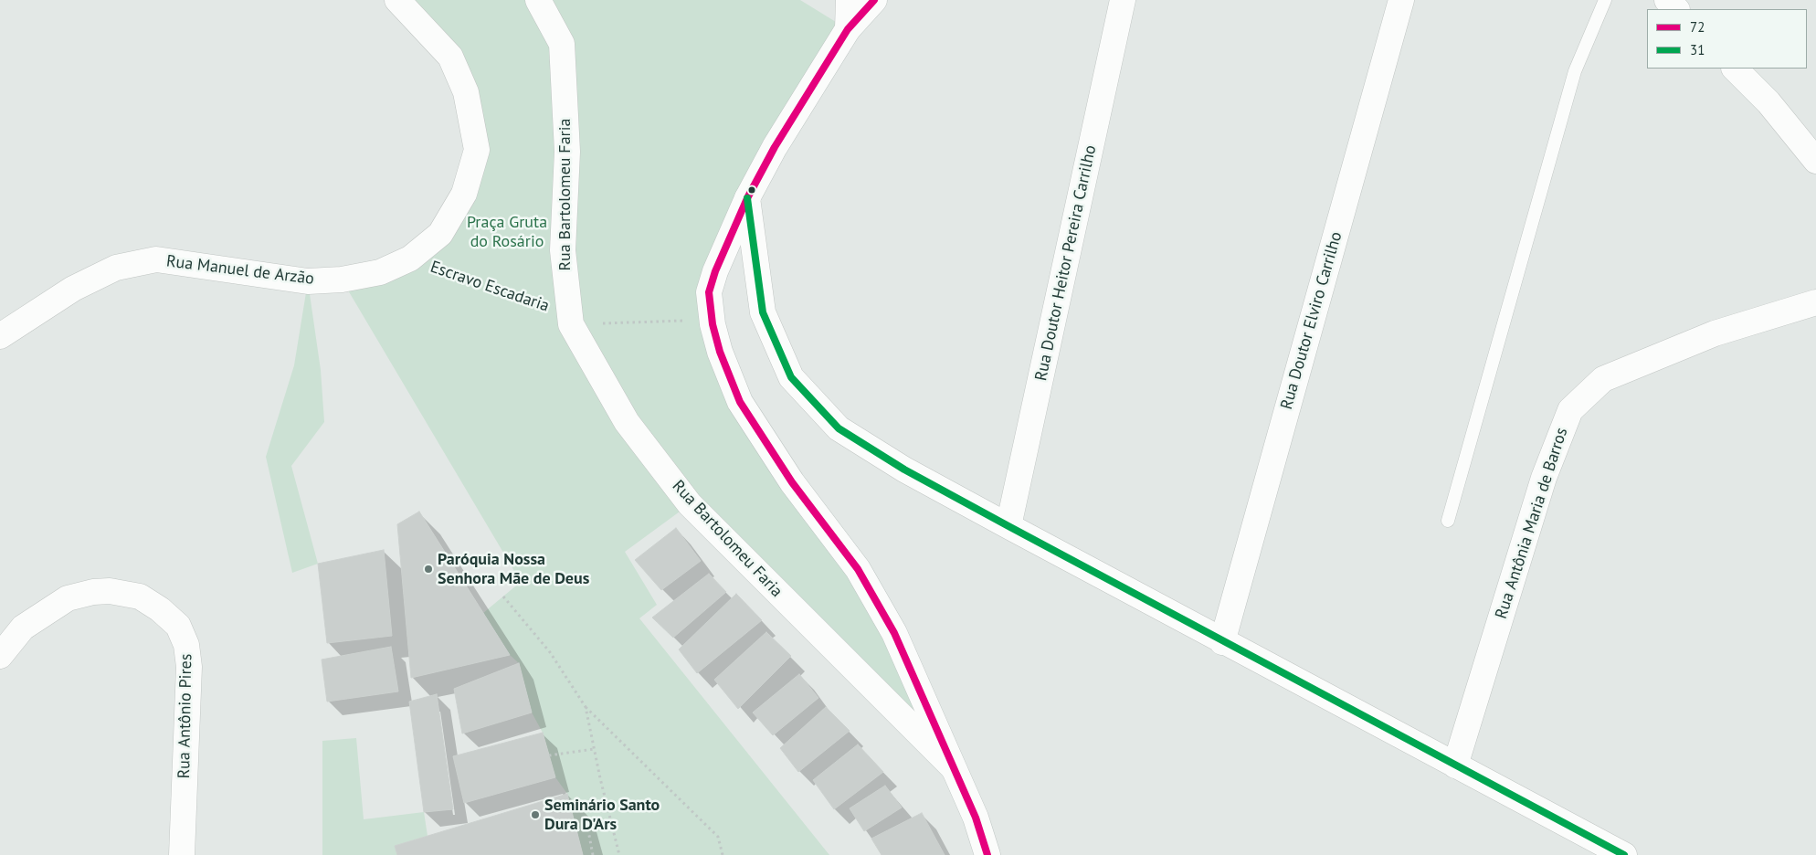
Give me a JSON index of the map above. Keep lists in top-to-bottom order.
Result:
{
  "streets": {
    "street": [
      "Rua Bartolomeu Faria",
      "Rua Doutor Heitor Pereira Carrilho",
      "Rua Manuel de Arzão",
      "Rua Doutor Elviro Carrilho",
      "Rua Antônia Maria de Barros",
      "Rua Antônio Pires"
    ],
    "path": ["Escravo Escadaria"]
  },
  "crossings": [
    ["Rua Bartolomeu Faria", "Escravo Escadaria"],
    ["Rua Manuel de Arzão", "Escravo Escadaria"]
  ],
  "parks": ["Praça Gruta do Rosário"],
  "places": ["Paróquia Nossa Senhora Mãe de Deus", "Seminário Santo Dura D'Ars"],
  "lines": ["transit line 72", "transit line 31"],
  "legend": ["72", "31"]
}
